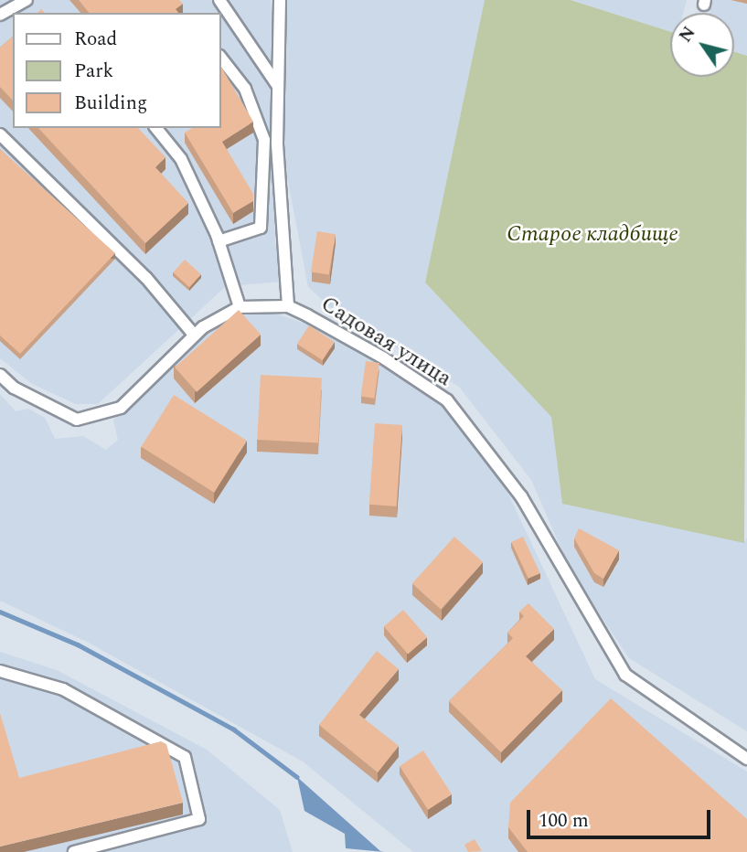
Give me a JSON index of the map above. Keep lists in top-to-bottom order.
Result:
{
  "streets": {
    "street": ["Садовая улица"]
  },
  "parks": ["Старое кладбище"],
  "legend": ["Road", "Park", "Building"],
  "scale_bar": "100 m",
  "north": "top left"
}
